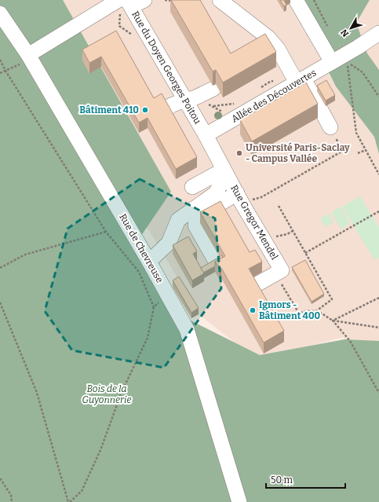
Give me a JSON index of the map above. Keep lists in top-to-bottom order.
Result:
{
  "streets": {
    "street": [
      "Rue du Doyen Georges Poitou",
      "Allée des Découvertes",
      "Rue Gregor Mendel",
      "Rue de Chevreuse"
    ]
  },
  "crossings": [
    ["Rue du Doyen Georges Poitou", "Allée des Découvertes"]
  ],
  "parks": ["Bois de la Guyonnerie"],
  "places": ["Bâtiment 410", "Université Paris-Saclay - Campus Vallée", "Igmors - Bâtiment 400"],
  "scale_bar": "50 m",
  "north": "bottom left"
}
